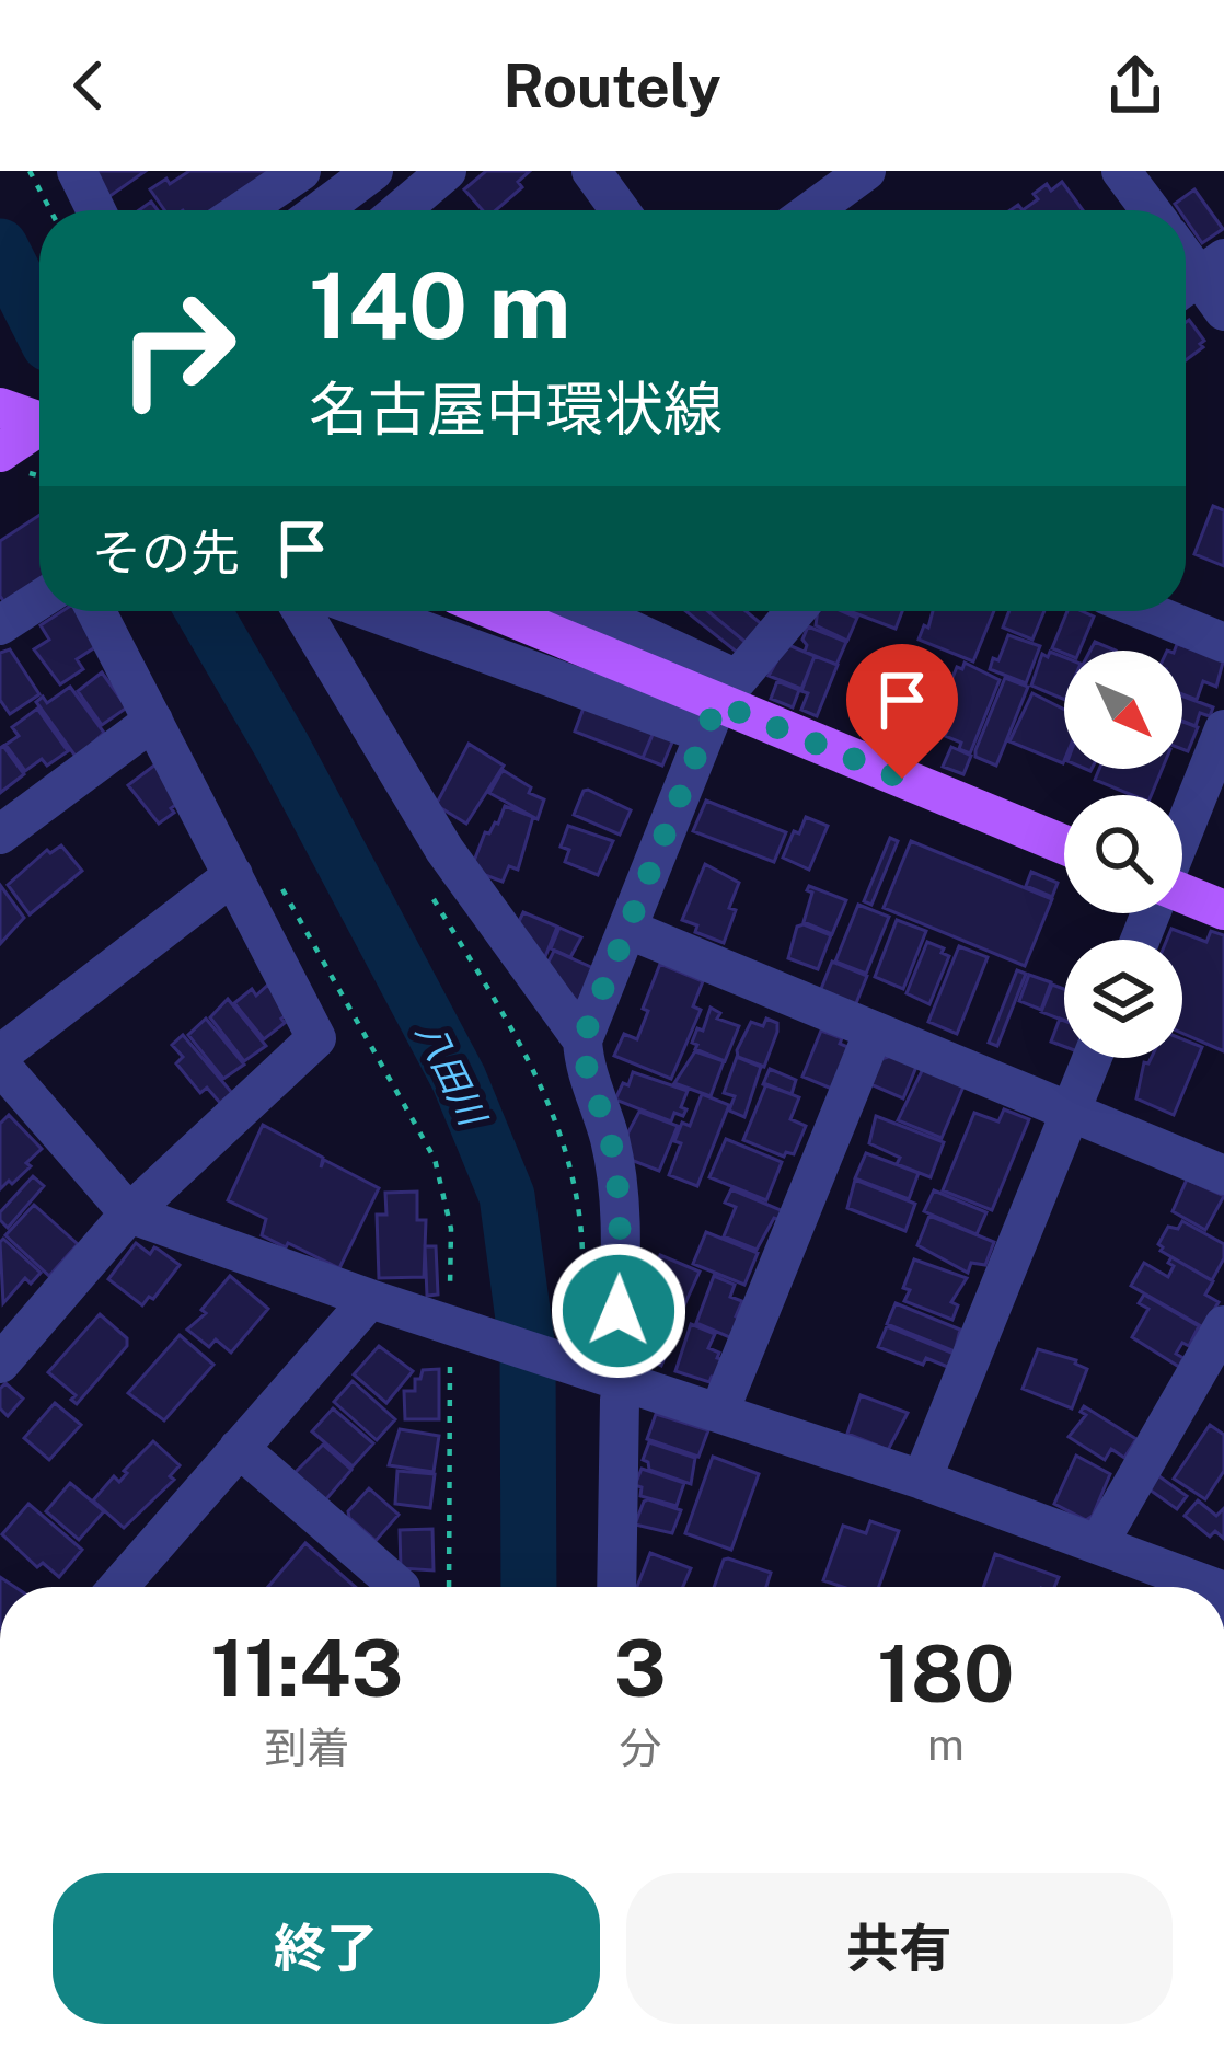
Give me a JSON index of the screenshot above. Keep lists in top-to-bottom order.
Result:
{
  "water": ["八田川"],
  "north": "bottom right",
  "page": {
    "header": "Routely",
    "turn": ["140 m", "名古屋中環状線"],
    "then": "その先",
    "eta": [
      "11:43",
      "到着",
      "3",
      "分",
      "180",
      "m"
    ],
    "buttons": ["終了", "共有"]
  }
}
